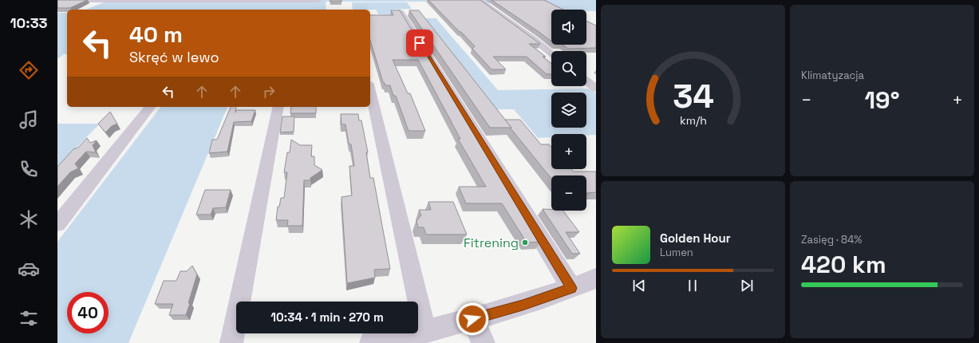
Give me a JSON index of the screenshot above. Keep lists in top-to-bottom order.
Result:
{
  "places": ["Fitrening"],
  "page": {
    "tabs": "10:33",
    "tile": [
      "Klimatyzacja",
      ["Zasięg · 84%", "420 km"]
    ],
    "map_buttons": ["+", "−"],
    "turn": ["40 m", "Skręć w lewo"],
    "heat": ["−", "19°", "+"],
    "song": ["Golden Hour", "Lumen"],
    "limit": "40",
    "trip": "10:34 · 1 min · 270 m",
    "gauge": ["34", "km/h"]
  }
}
